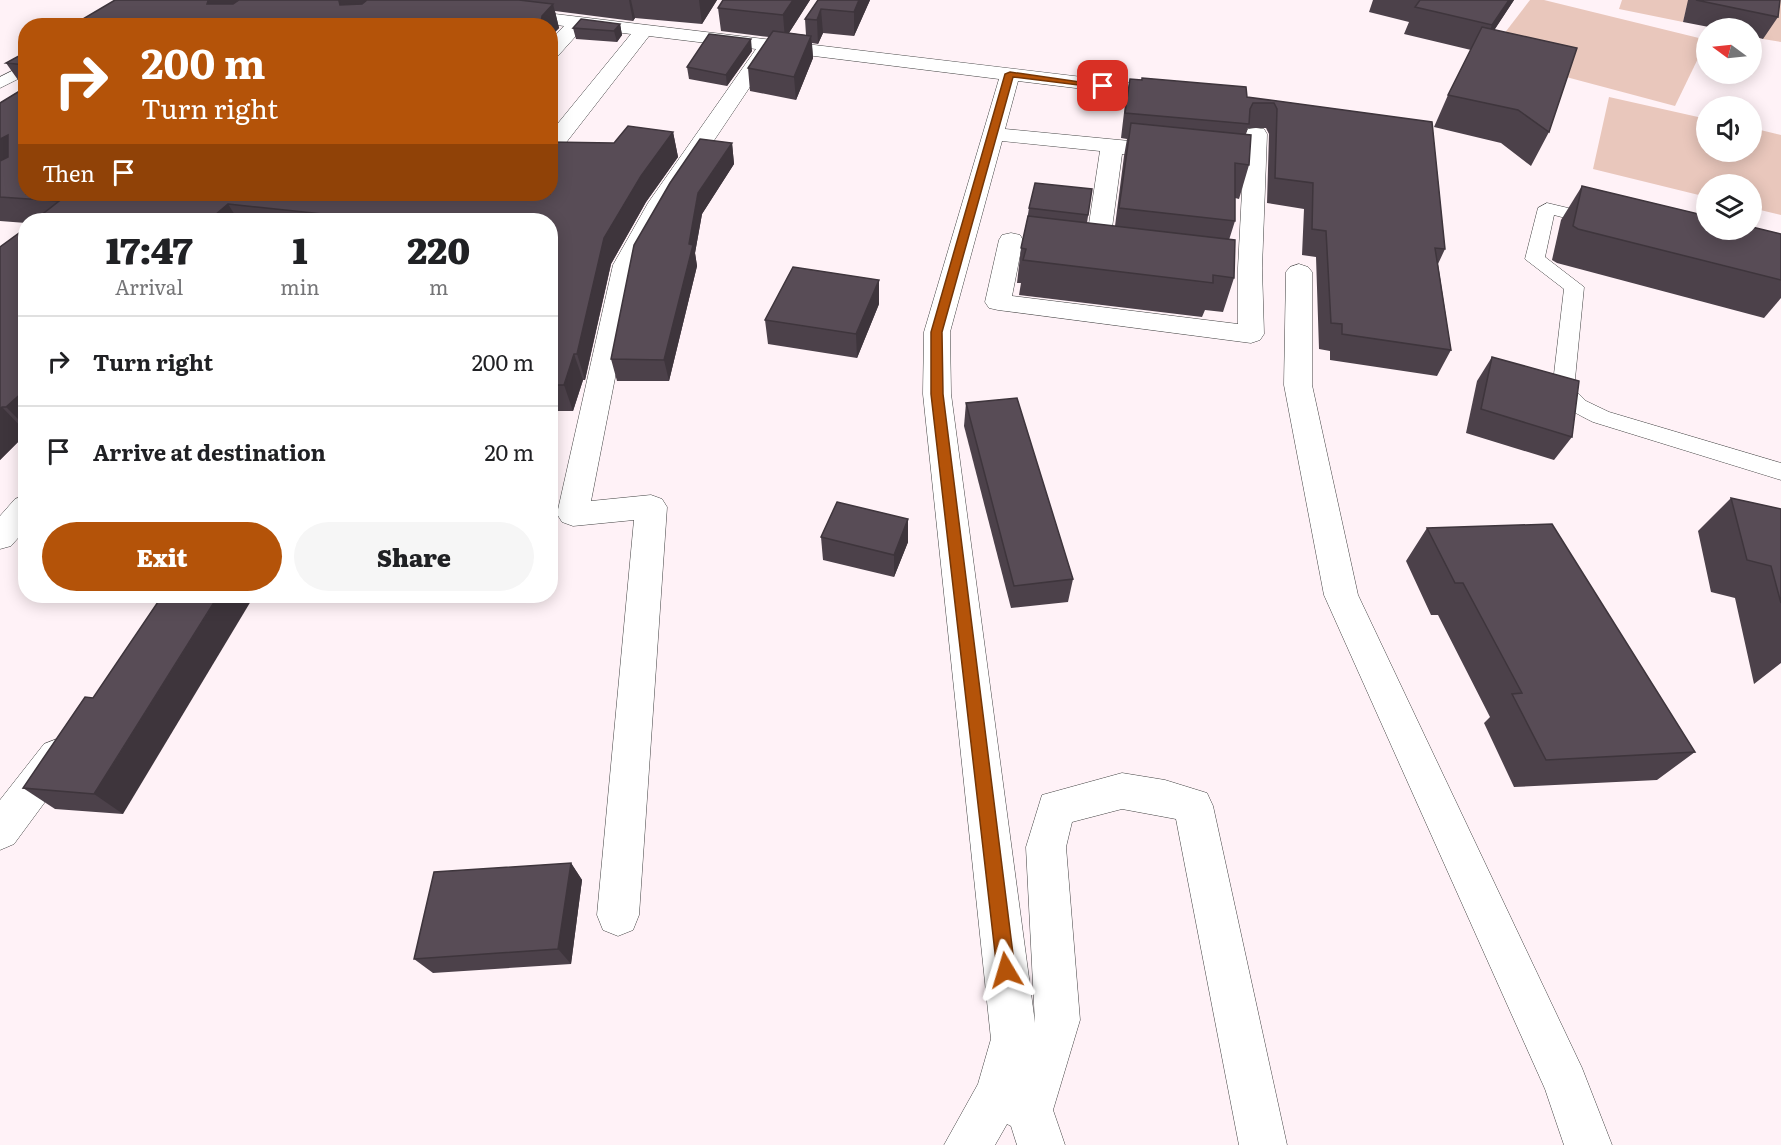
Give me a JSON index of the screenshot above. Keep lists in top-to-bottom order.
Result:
{
  "north": "left",
  "page": {
    "turn": ["200 m", "Turn right"],
    "then": "Then",
    "eta": [
      "17:47",
      "Arrival",
      "1",
      "min",
      "220",
      "m"
    ],
    "list": [
      {
        "name": "Turn right",
        "value": "200 m"
      },
      {
        "name": "Arrive at destination",
        "value": "20 m"
      }
    ],
    "buttons": ["Exit", "Share"]
  }
}
